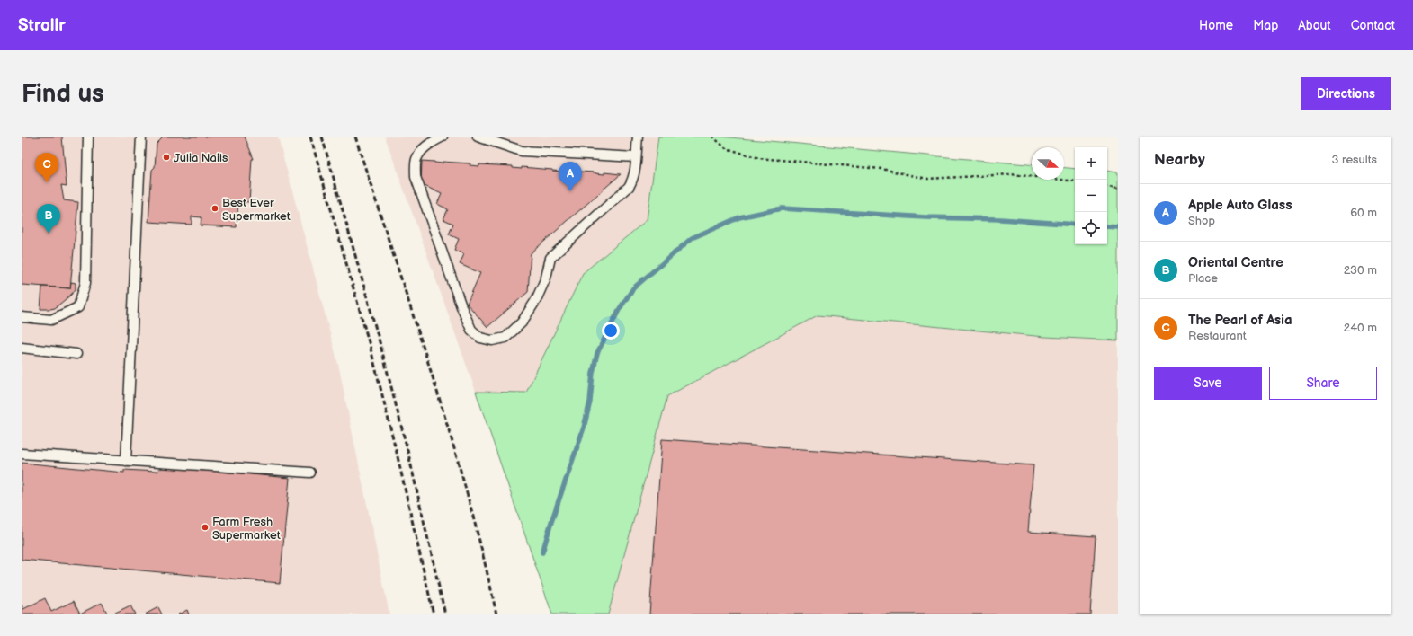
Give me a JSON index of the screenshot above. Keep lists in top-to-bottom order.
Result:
{
  "places": ["Julia Nails", "Best Ever Supermarket", "Farm Fresh Supermarket"],
  "north": "right",
  "page": {
    "header": "Strollr",
    "nav": [
      "Home",
      "Map",
      "About",
      "Contact"
    ],
    "buttons": [
      "Directions",
      ["Save", "Share"]
    ],
    "title": "Find us",
    "heading": ["Nearby", "3 results"],
    "map_buttons": ["+", "−"],
    "pins": ["C", "A", "B"],
    "list": [
      {
        "mark": "A",
        "name": "Apple Auto Glass",
        "note": "Shop",
        "value": "60 m"
      },
      {
        "mark": "B",
        "name": "Oriental Centre",
        "note": "Place",
        "value": "230 m"
      },
      {
        "mark": "C",
        "name": "The Pearl of Asia",
        "note": "Restaurant",
        "value": "240 m"
      }
    ]
  }
}
